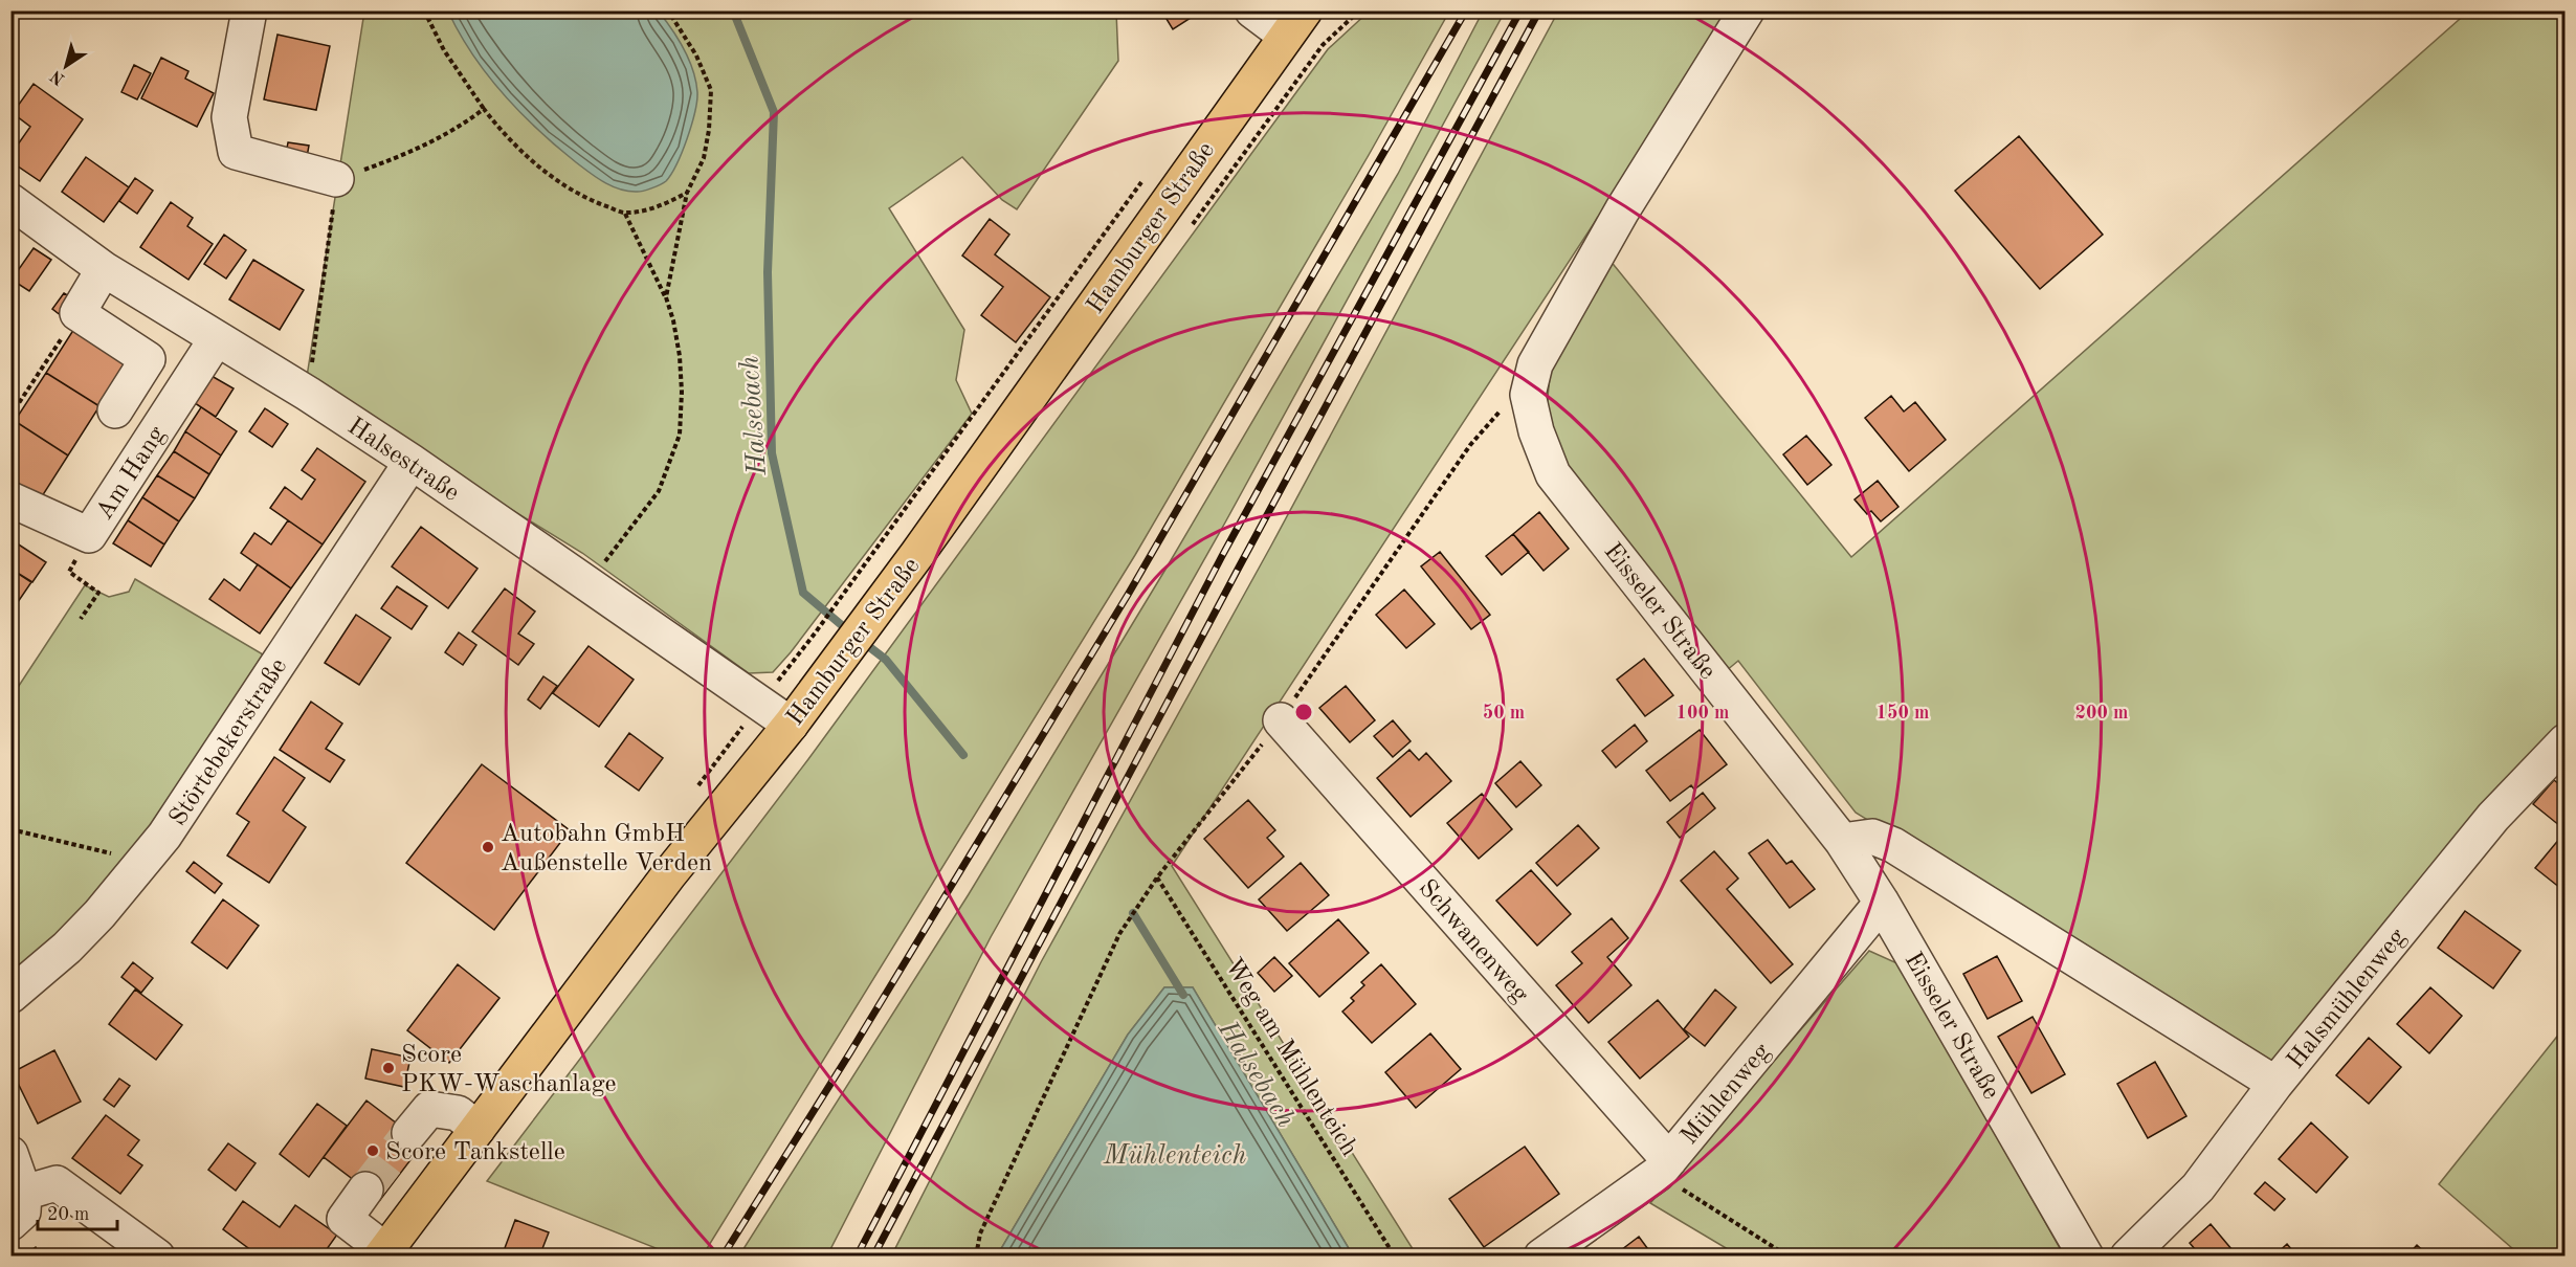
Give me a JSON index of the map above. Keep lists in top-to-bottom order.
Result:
{
  "streets": {
    "main road": ["Hamburger Straße"],
    "street": [
      "Halsestraße",
      "Am Hang",
      "Eisseler Straße",
      "Störtebekerstraße",
      "Schwanenweg",
      "Halsmühlenweg",
      "Mühlenweg"
    ],
    "path": ["Weg am Mühlenteich"]
  },
  "crossings": [
    ["Hamburger Straße", "Halsestraße"],
    ["Halsestraße", "Am Hang"],
    ["Halsestraße", "Störtebekerstraße"],
    ["Eisseler Straße", "Mühlenweg"],
    ["Schwanenweg", "Mühlenweg"]
  ],
  "water": ["Halsebach", "Mühlenteich"],
  "places": ["Autobahn GmbH Außenstelle Verden", "Score PKW-Waschanlage", "Score Tankstelle"],
  "scale_bar": "20 m",
  "north": "bottom left",
  "rings": [
    "50 m",
    "100 m",
    "150 m",
    "200 m"
  ]
}
